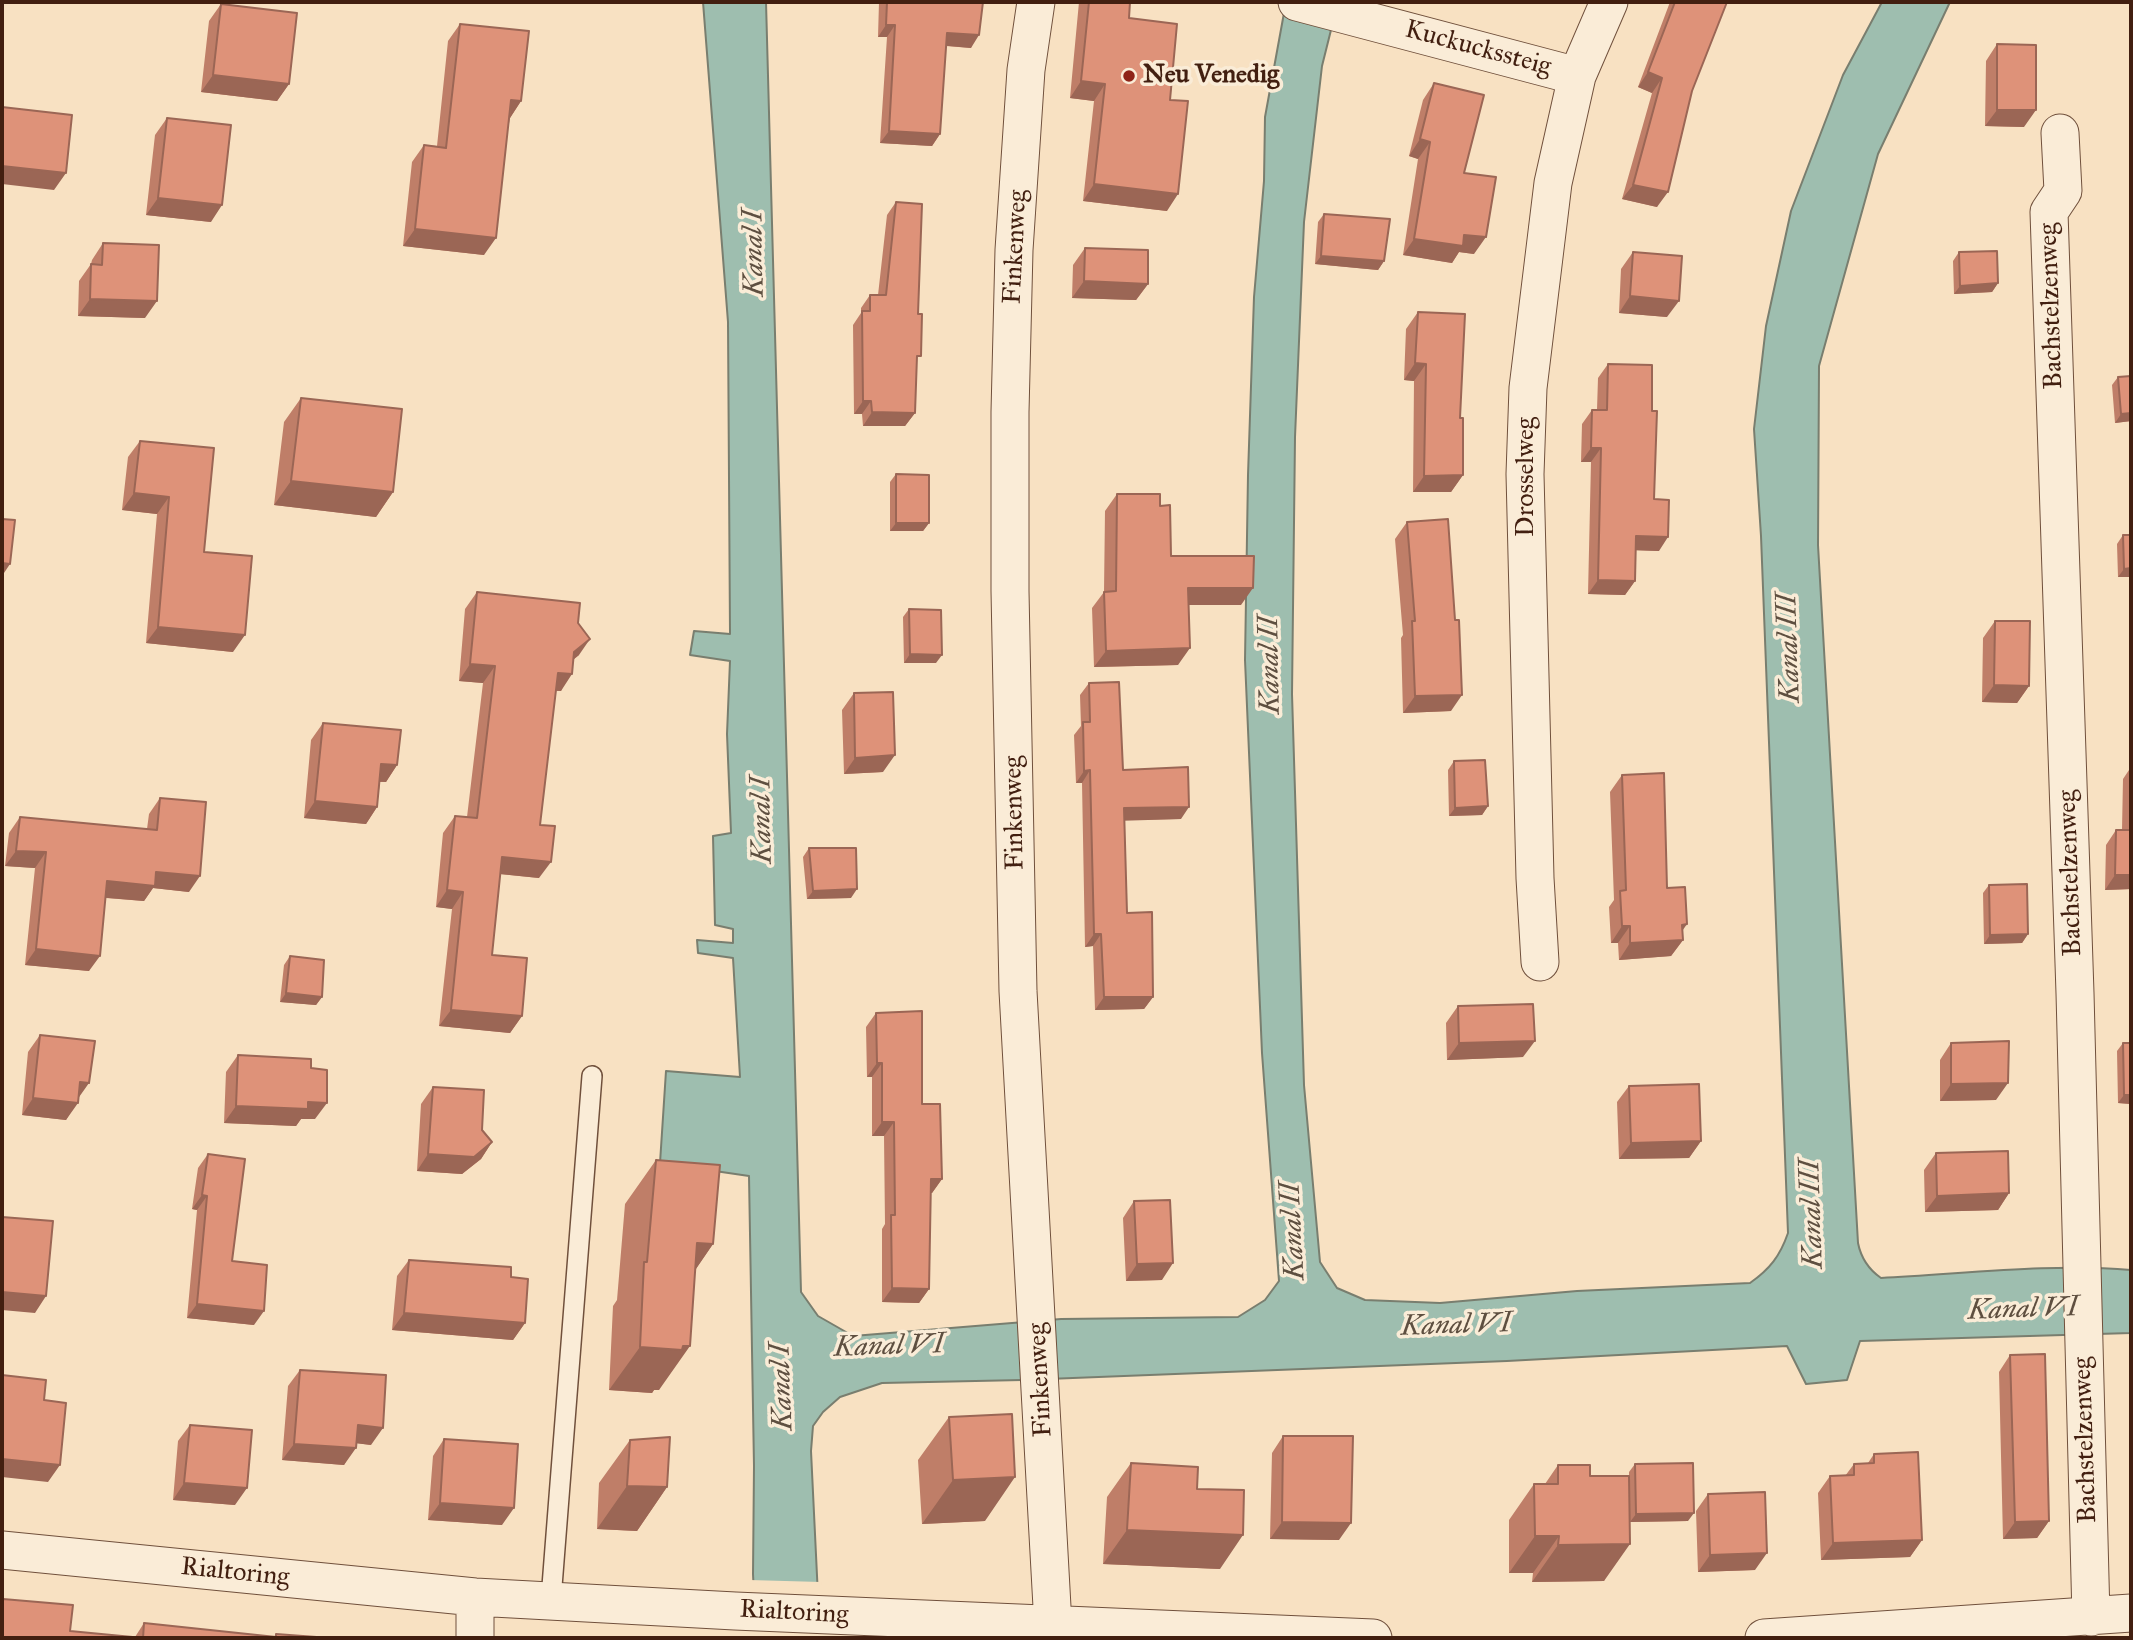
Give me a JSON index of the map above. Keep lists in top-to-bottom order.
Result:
{
  "streets": {
    "street": [
      "Kuckuckssteig",
      "Finkenweg",
      "Bachstelzenweg",
      "Drosselweg",
      "Rialtoring"
    ]
  },
  "crossings": [
    ["Kuckuckssteig", "Drosselweg"],
    ["Finkenweg", "Rialtoring"]
  ],
  "water": [
    "Kanal I",
    "Kanal III",
    "Kanal II",
    "Kanal VI"
  ],
  "places": ["Neu Venedig"]
}
